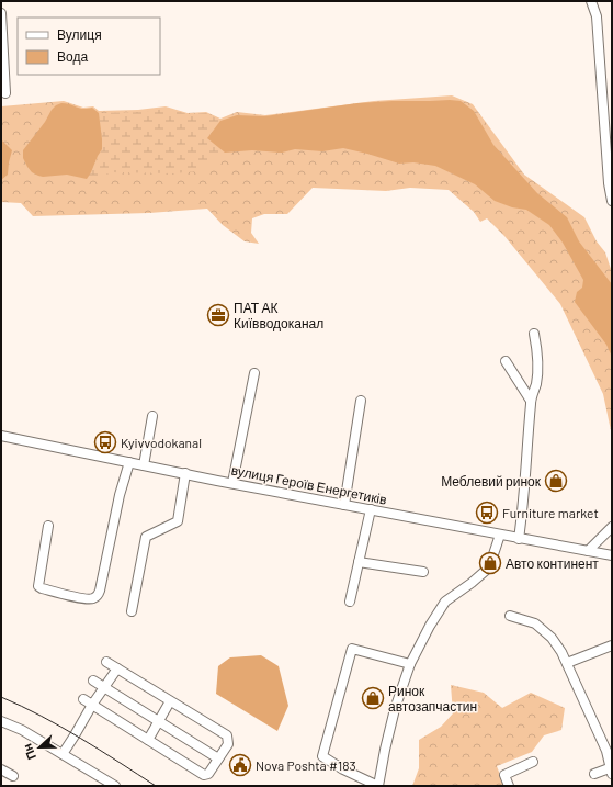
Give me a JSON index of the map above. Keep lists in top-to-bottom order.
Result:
{
  "streets": {
    "street": ["вулиця Героїв Енергетиків"]
  },
  "places": {
    "office": ["ПАТ АК Київводоканал"],
    "bus stop": ["Kyivvodokanal", "Furniture market"],
    "shop": ["Меблевий ринок", "Авто континент", "Ринок автозапчастин"],
    "public building": ["Nova Poshta #183"]
  },
  "legend": ["Вулиця", "Вода"],
  "north": "left"
}
